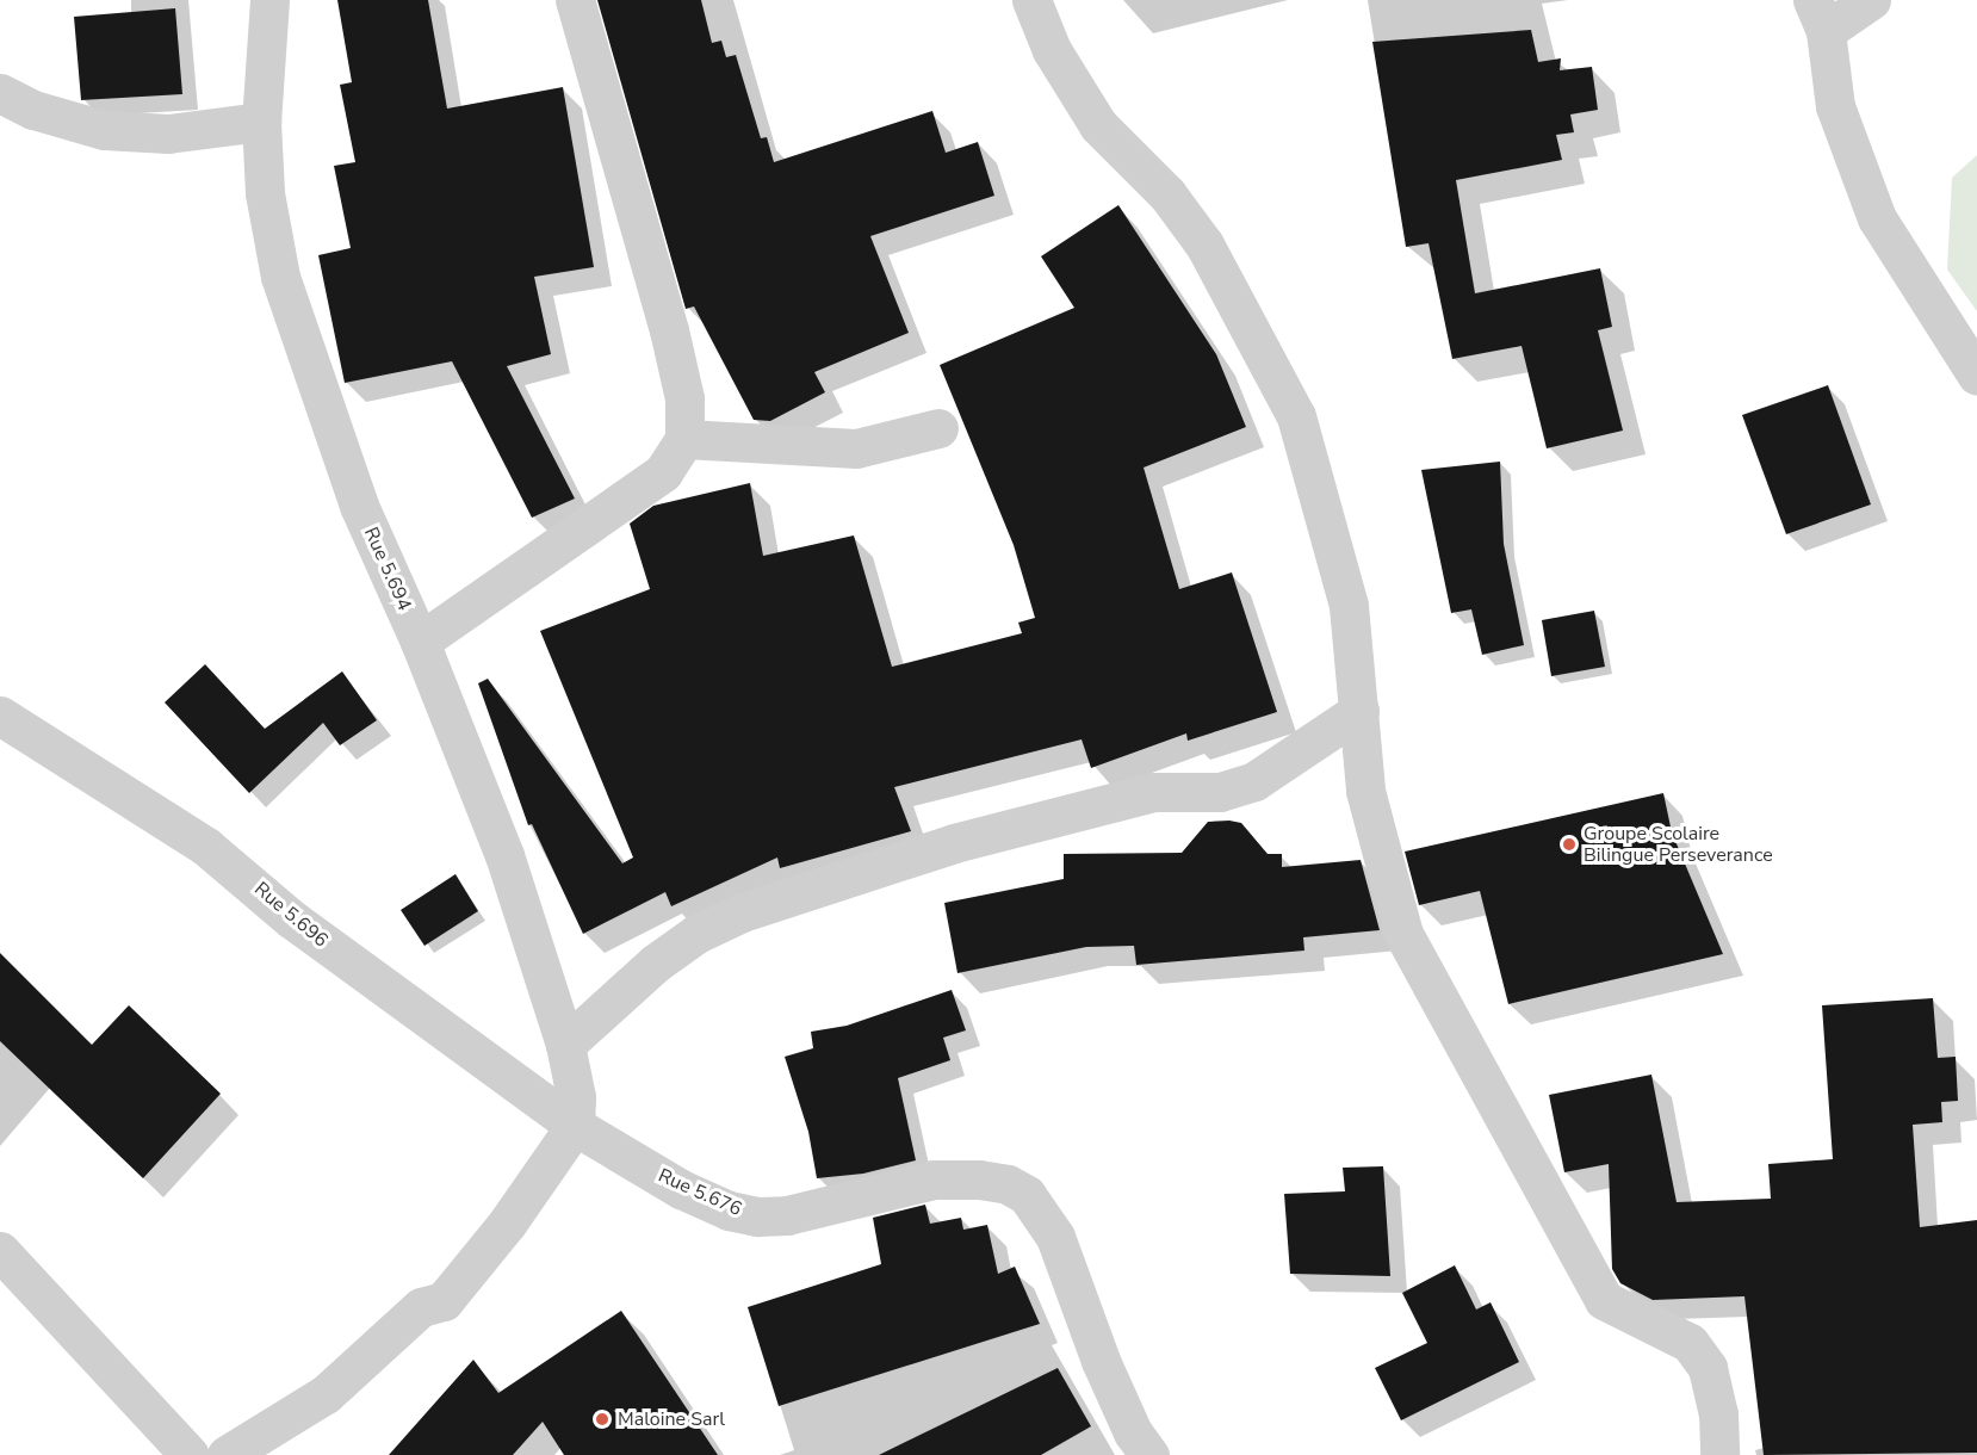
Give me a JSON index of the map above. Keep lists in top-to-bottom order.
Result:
{
  "streets": {
    "street": ["Rue 5.694", "Rue 5.696", "Rue 5.676"]
  },
  "crossings": [
    ["Rue 5.694", "Rue 5.696"],
    ["Rue 5.694", "Rue 5.676"],
    ["Rue 5.696", "Rue 5.676"]
  ],
  "places": ["Groupe Scolaire Bilingue Perseverance", "Maloine Sarl"]
}
